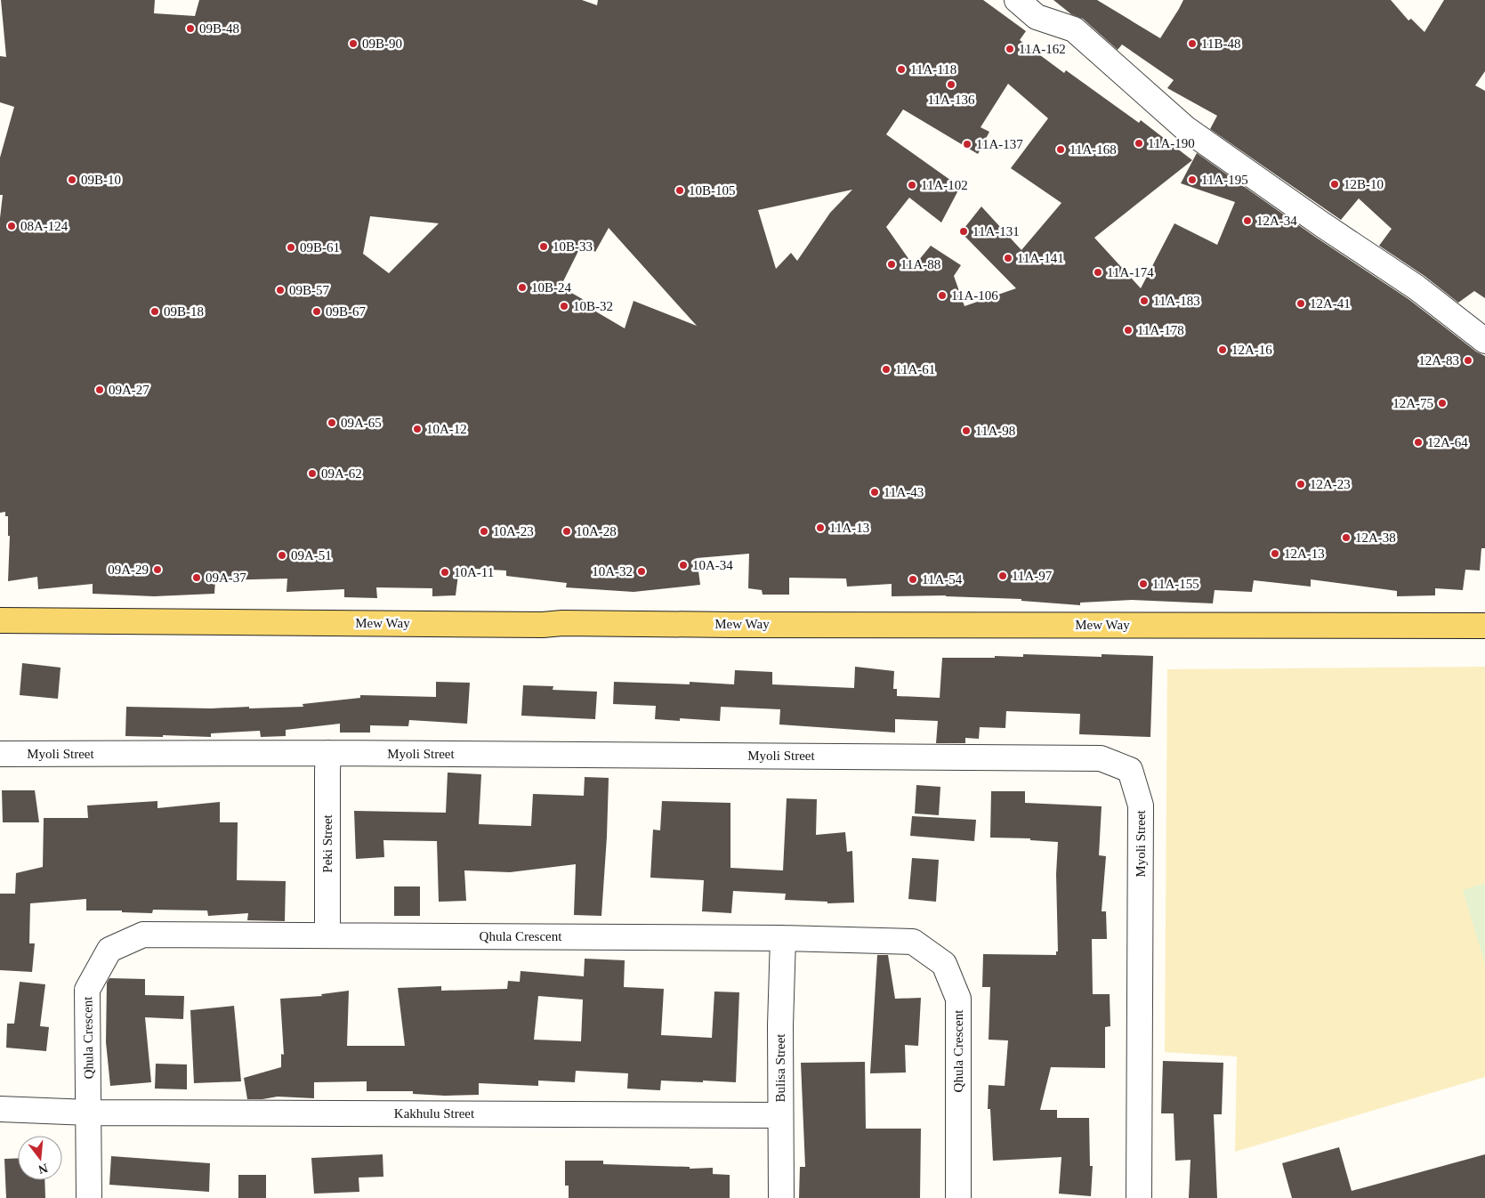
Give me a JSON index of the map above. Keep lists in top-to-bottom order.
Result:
{
  "streets": {
    "main road": ["Mew Way"],
    "street": [
      "Myoli Street",
      "Peki Street",
      "Qhula Crescent",
      "Bulisa Street",
      "Kakhulu Street"
    ]
  },
  "crossings": [
    ["Myoli Street", "Peki Street"],
    ["Peki Street", "Qhula Crescent"],
    ["Qhula Crescent", "Bulisa Street"],
    ["Qhula Crescent", "Kakhulu Street"],
    ["Bulisa Street", "Kakhulu Street"]
  ],
  "places": [
    "09B-48",
    "09B-90",
    "11B-48",
    "11A-162",
    "11A-118",
    "11A-136",
    "11A-190",
    "11A-137",
    "11A-168",
    "09B-10",
    "11A-195",
    "12B-10",
    "11A-102",
    "10B-105",
    "12A-34",
    "08A-124",
    "11A-131",
    "10B-33",
    "09B-61",
    "11A-141",
    "11A-88",
    "11A-174",
    "10B-24",
    "09B-57",
    "11A-106",
    "11A-183",
    "12A-41",
    "10B-32",
    "09B-18",
    "09B-67",
    "11A-178",
    "12A-16",
    "12A-83",
    "11A-61",
    "09A-27",
    "12A-75",
    "09A-65",
    "10A-12",
    "11A-98",
    "12A-64",
    "09A-62",
    "12A-23",
    "11A-43",
    "11A-13",
    "10A-23",
    "10A-28",
    "12A-38",
    "12A-13",
    "09A-51",
    "10A-34",
    "09A-29",
    "10A-32",
    "10A-11",
    "11A-97",
    "09A-37",
    "11A-54",
    "11A-155"
  ],
  "north": "bottom"
}
